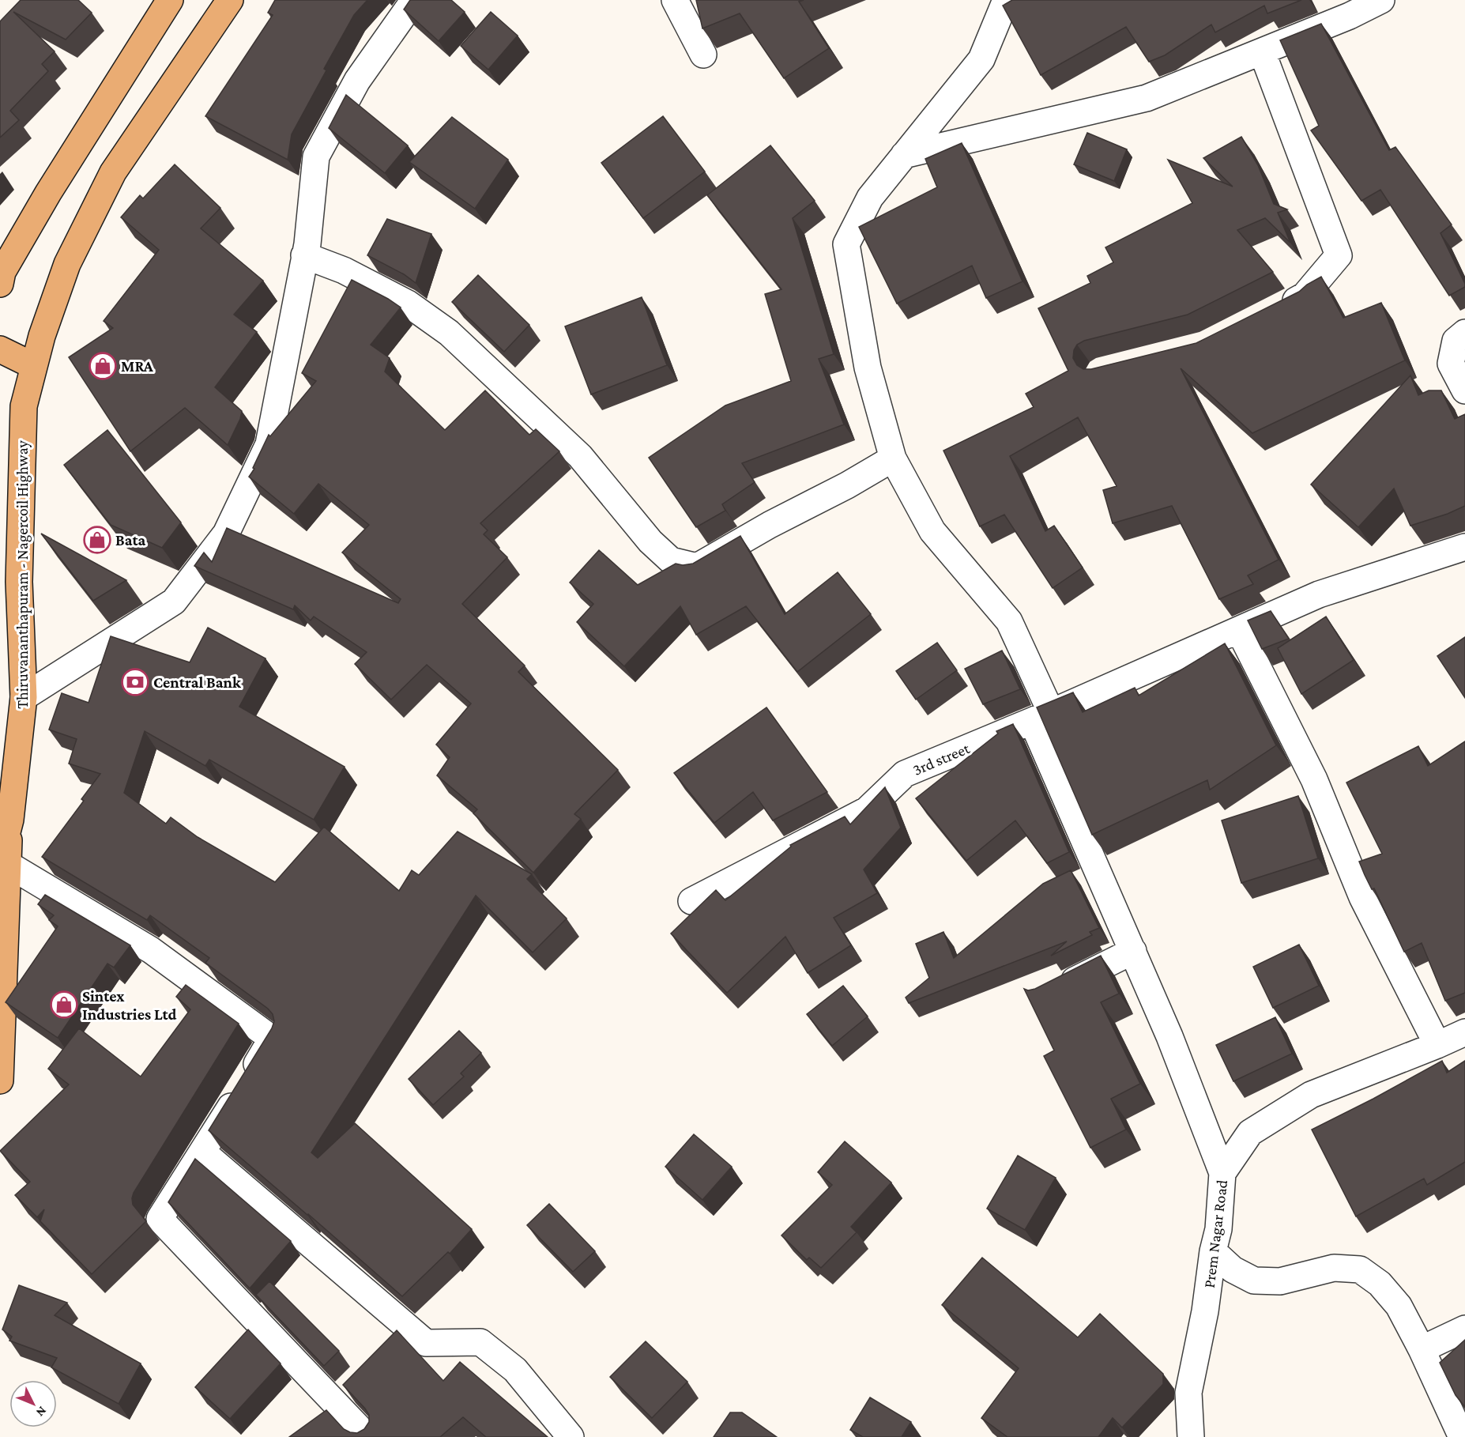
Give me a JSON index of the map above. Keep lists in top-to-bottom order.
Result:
{
  "streets": {
    "main road": ["Thiruvananthapuram - Nagercoil Highway"],
    "street": ["3rd street", "Prem Nagar Road"]
  },
  "places": {
    "shop": ["MRA", "Bata", "Sintex Industries Ltd"],
    "bank": ["Central Bank"]
  },
  "north": "bottom right"
}
